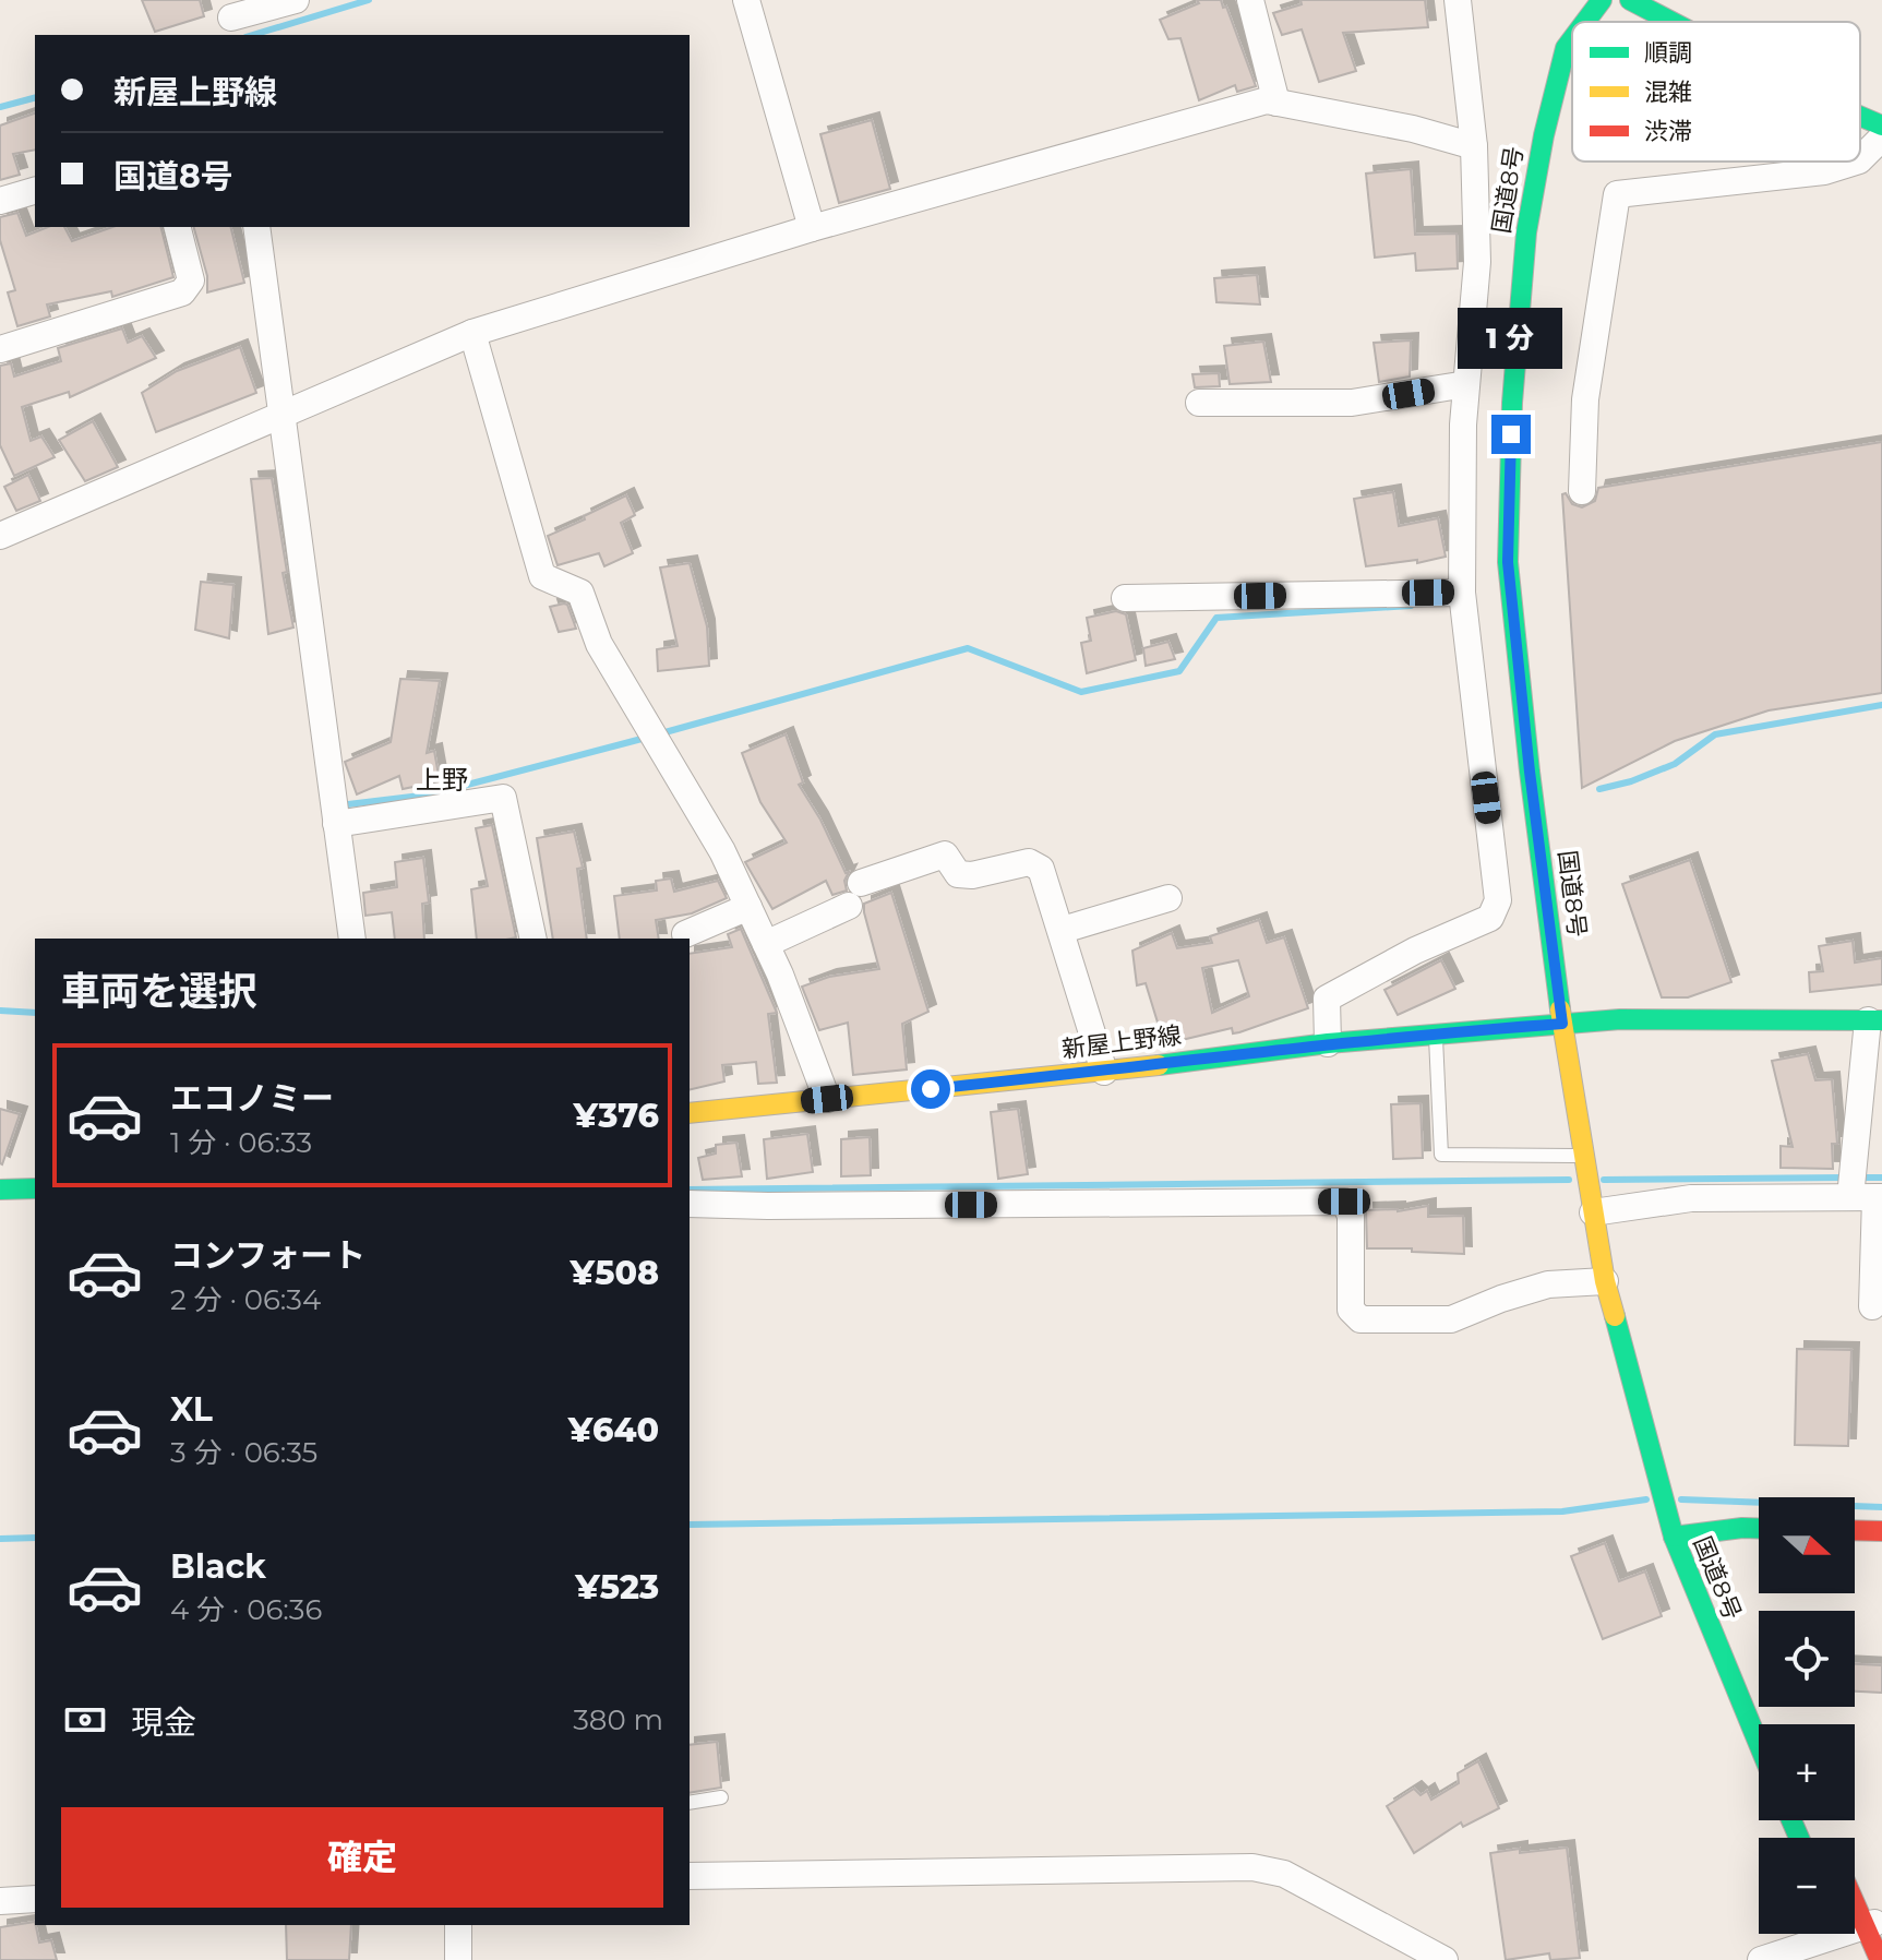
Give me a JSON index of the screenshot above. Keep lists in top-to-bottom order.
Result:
{
  "streets": {
    "main road": ["国道8号", "新屋上野線"]
  },
  "crossings": [
    ["国道8号", "新屋上野線"]
  ],
  "districts": ["上野"],
  "legend": ["順調", "混雑", "渋滞"],
  "north": "right",
  "page": {
    "banner": ["新屋上野線", "国道8号"],
    "bubble": "1 分",
    "heading": "車両を選択",
    "list": [
      {
        "name": "エコノミー",
        "note": "1 分 · 06:33",
        "value": "¥376"
      },
      {
        "name": "コンフォート",
        "note": "2 分 · 06:34",
        "value": "¥508"
      },
      {
        "name": "XL",
        "note": "3 分 · 06:35",
        "value": "¥640"
      },
      {
        "name": "Black",
        "note": "4 分 · 06:36",
        "value": "¥523"
      }
    ],
    "map_buttons": ["+", "−"],
    "pay": ["現金", "380 m"],
    "buttons": "確定"
  }
}
